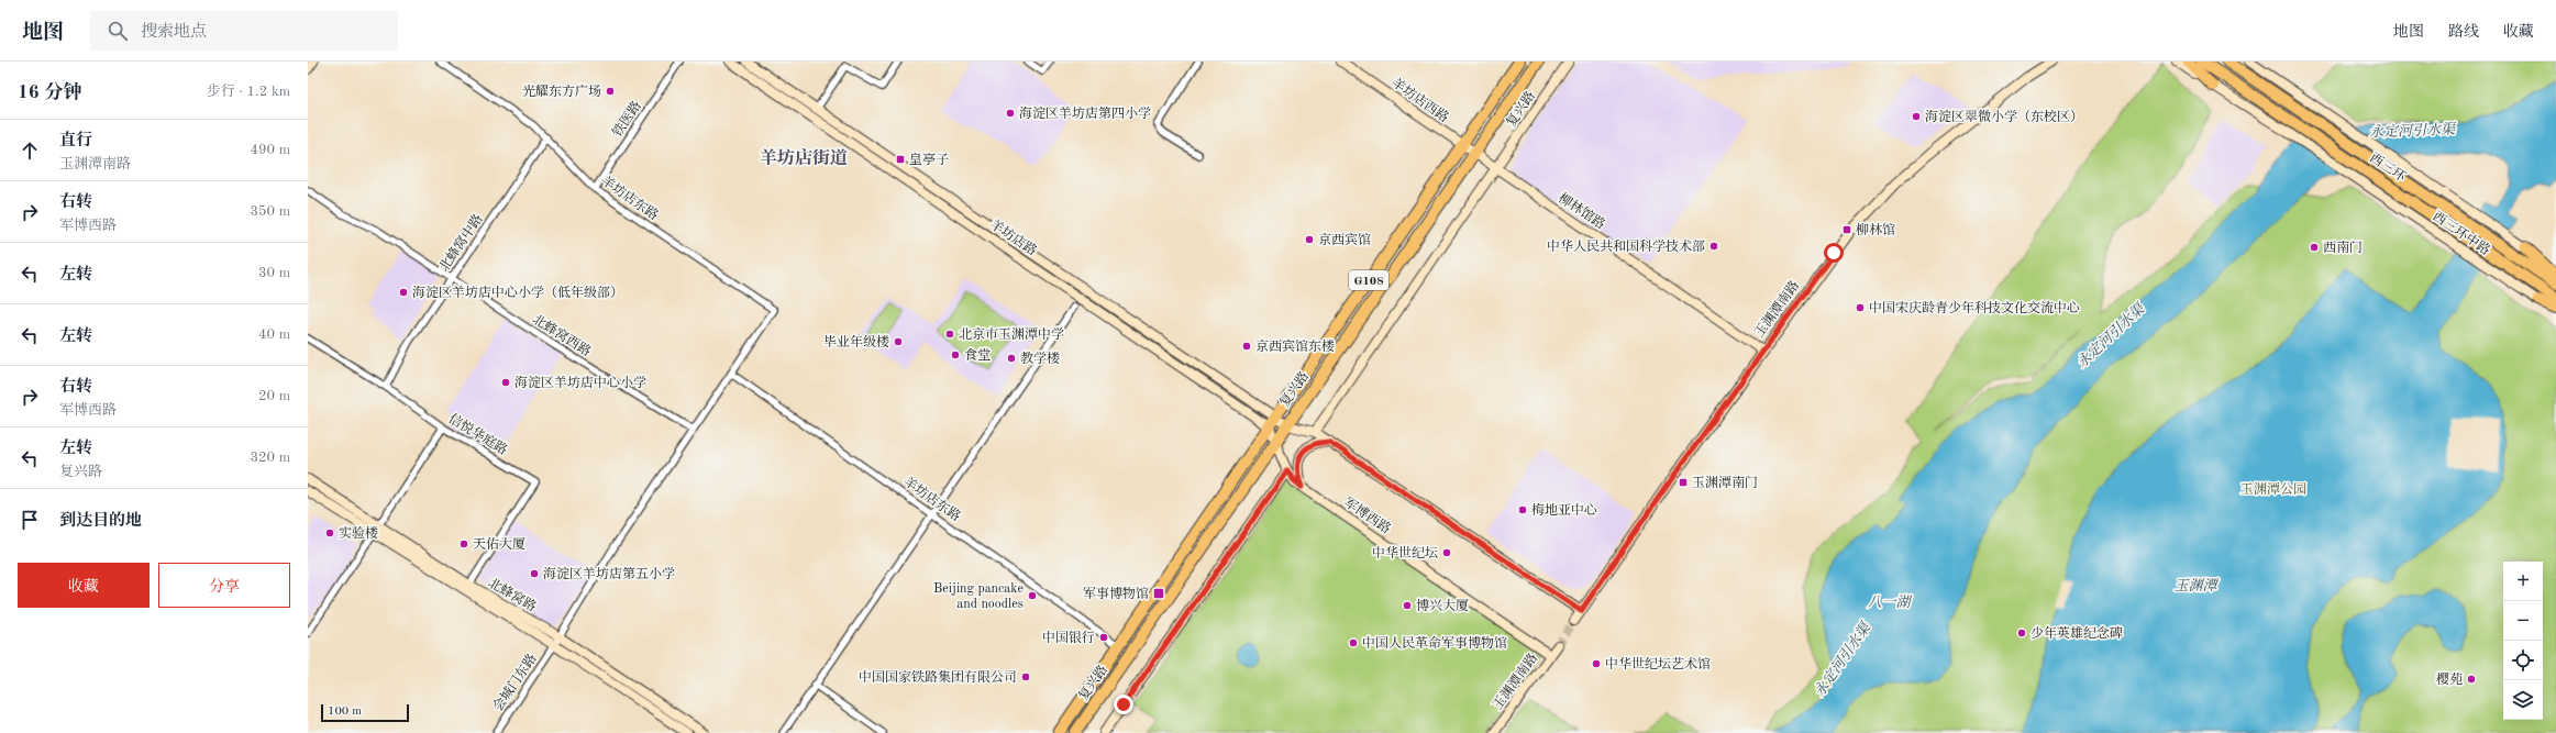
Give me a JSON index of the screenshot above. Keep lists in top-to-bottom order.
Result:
{
  "streets": {
    "highway": ["复兴路", "西三环", "G108"],
    "street": [
      "羊坊店西路",
      "铁医路",
      "羊坊店东路",
      "柳林馆路",
      "西三环中路",
      "羊坊店路",
      "北蜂窝中路",
      "玉渊潭南路",
      "北蜂窝西路",
      "信悦华庭路",
      "军博西路",
      "北蜂窝路",
      "会城门东路"
    ]
  },
  "crossings": [
    ["羊坊店西路", "复兴路"],
    ["羊坊店西路", "柳林馆路"],
    ["复兴路", "羊坊店东路"],
    ["复兴路", "柳林馆路"],
    ["复兴路", "羊坊店路"],
    ["复兴路", "军博西路"],
    ["铁医路", "羊坊店东路"],
    ["羊坊店东路", "北蜂窝中路"],
    ["羊坊店东路", "会城门东路"],
    ["柳林馆路", "玉渊潭南路"],
    ["羊坊店路", "军博西路"],
    ["北蜂窝中路", "北蜂窝西路"],
    ["北蜂窝中路", "信悦华庭路"],
    ["玉渊潭南路", "军博西路"],
    ["北蜂窝西路", "会城门东路"],
    ["信悦华庭路", "北蜂窝路"],
    ["北蜂窝路", "会城门东路"]
  ],
  "districts": ["羊坊店街道"],
  "water": ["永定河引水渠", "玉渊潭", "八一湖"],
  "parks": ["玉渊潭公园"],
  "places": {
    "other": [
      "光耀东方广场",
      "海淀区羊坊店第四小学",
      "海淀区翠微小学（东校区）",
      "京西宾馆",
      "中华人民共和国科学技术部",
      "西南门",
      "海淀区羊坊店中心小学（低年级部）",
      "中国宋庆龄青少年科技文化交流中心",
      "北京市玉渊潭中学",
      "毕业年级楼",
      "京西宾馆东楼",
      "食堂",
      "教学楼",
      "海淀区羊坊店中心小学",
      "梅地亚中心",
      "实验楼",
      "天佑大厦",
      "中华世纪坛",
      "海淀区羊坊店第五小学",
      "Beijing pancake and noodles",
      "博兴大厦",
      "少年英雄纪念碑",
      "中国银行",
      "中国人民革命军事博物馆",
      "中华世纪坛艺术馆",
      "中国国家铁路集团有限公司",
      "樱苑"
    ],
    "transit": [
      "皇亭子",
      "柳林馆",
      "玉渊潭南门",
      "军事博物馆"
    ]
  },
  "scale_bar": "100 m",
  "page": {
    "header": "地图",
    "search": "搜索地点",
    "nav": ["地图", "路线", "收藏"],
    "heading": ["16 分钟", "步行 · 1.2 km"],
    "list": [
      ["直行", "玉渊潭南路", "490 m"],
      ["右转", "军博西路", "350 m"],
      ["左转", "30 m"],
      ["左转", "40 m"],
      ["右转", "军博西路", "20 m"],
      ["左转", "复兴路", "320 m"],
      "到达目的地"
    ],
    "buttons": ["收藏", "分享"],
    "map_buttons": ["+", "−"],
    "scale": "100 m"
  }
}
